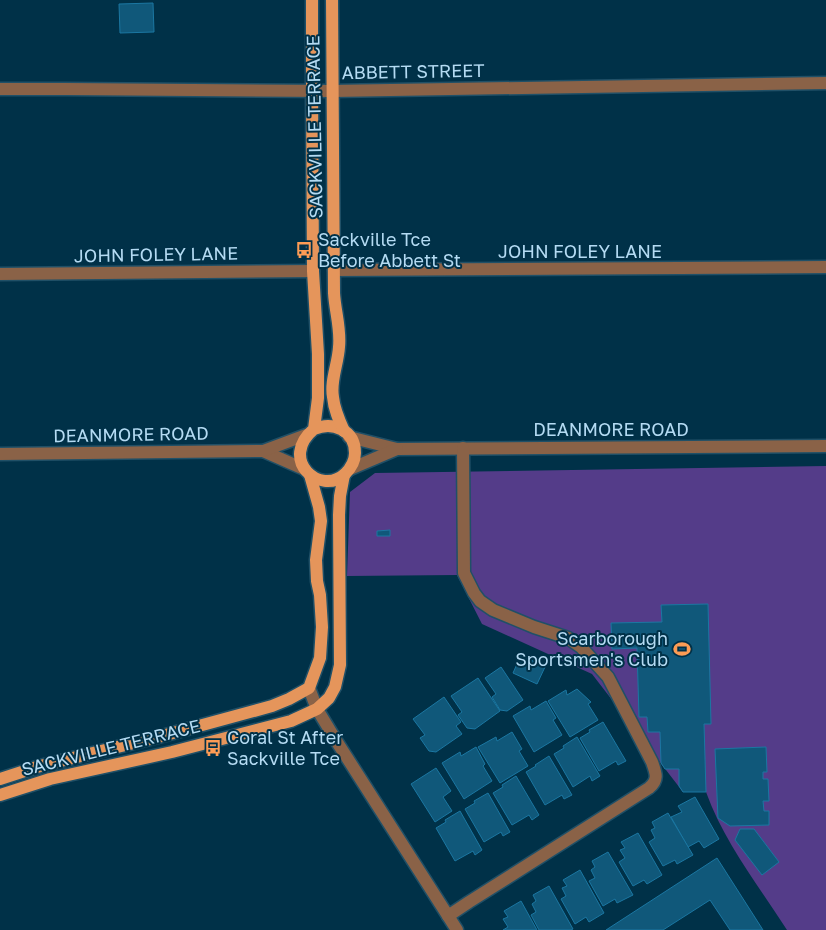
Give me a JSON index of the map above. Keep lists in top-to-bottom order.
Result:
{
  "streets": {
    "main road": ["SACKVILLE TERRACE"],
    "street": ["ABBETT STREET", "JOHN FOLEY LANE", "DEANMORE ROAD"]
  },
  "crossings": [
    ["ABBETT STREET", "SACKVILLE TERRACE"],
    ["SACKVILLE TERRACE", "JOHN FOLEY LANE"],
    ["SACKVILLE TERRACE", "DEANMORE ROAD"]
  ],
  "places": {
    "bus stop": ["Sackville Tce Before Abbett St", "Coral St After Sackville Tce"],
    "sports": ["Scarborough Sportsmen's Club"]
  }
}
